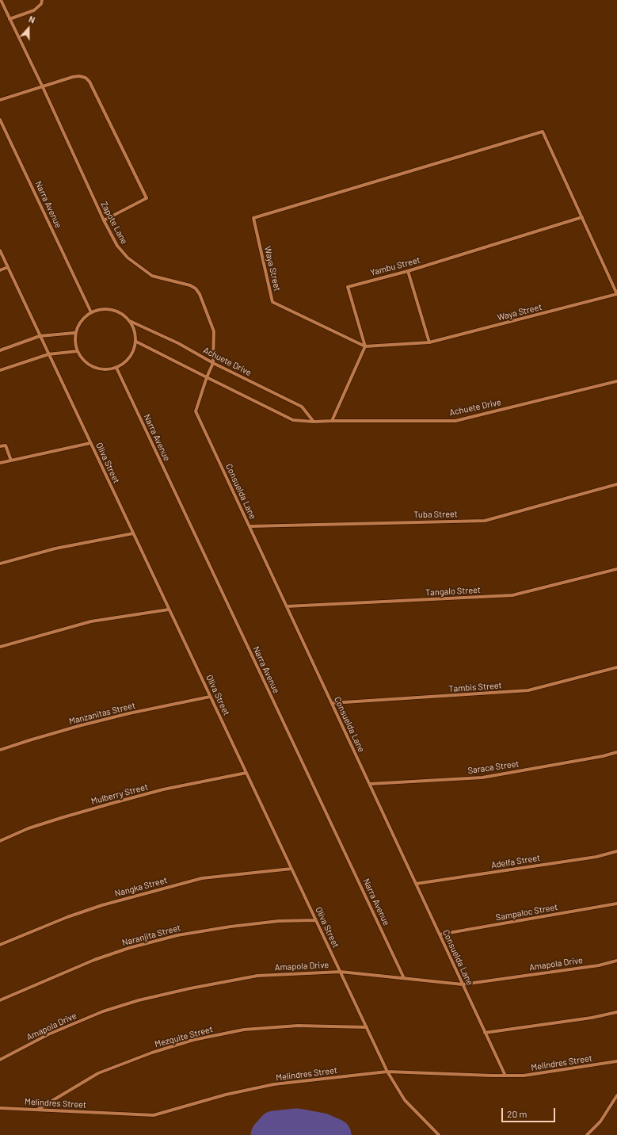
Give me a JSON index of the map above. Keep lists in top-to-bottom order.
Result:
{
  "streets": {
    "street": [
      "Narra Avenue",
      "Zapote Lane",
      "Yambu Street",
      "Waya Street",
      "Achuete Drive",
      "Oliva Street",
      "Consuelda Lane",
      "Tuba Street",
      "Tangalo Street",
      "Tambis Street",
      "Manzanitas Street",
      "Saraca Street",
      "Mulberry Street",
      "Adelfa Street",
      "Nangka Street",
      "Sampaloc Street",
      "Naranjita Street",
      "Amapola Drive",
      "Mezquite Street",
      "Melindres Street"
    ]
  },
  "crossings": [
    ["Narra Avenue", "Achuete Drive"],
    ["Narra Avenue", "Amapola Drive"],
    ["Zapote Lane", "Achuete Drive"],
    ["Zapote Lane", "Consuelda Lane"],
    ["Yambu Street", "Waya Street"],
    ["Achuete Drive", "Consuelda Lane"],
    ["Oliva Street", "Manzanitas Street"],
    ["Oliva Street", "Mulberry Street"],
    ["Oliva Street", "Nangka Street"],
    ["Oliva Street", "Naranjita Street"],
    ["Oliva Street", "Amapola Drive"],
    ["Oliva Street", "Mezquite Street"],
    ["Oliva Street", "Melindres Street"],
    ["Consuelda Lane", "Tuba Street"],
    ["Consuelda Lane", "Tangalo Street"],
    ["Consuelda Lane", "Tambis Street"],
    ["Consuelda Lane", "Saraca Street"],
    ["Consuelda Lane", "Adelfa Street"],
    ["Consuelda Lane", "Sampaloc Street"],
    ["Consuelda Lane", "Amapola Drive"],
    ["Consuelda Lane", "Melindres Street"],
    ["Mezquite Street", "Melindres Street"]
  ],
  "scale_bar": "20 m",
  "north": "top"
}
